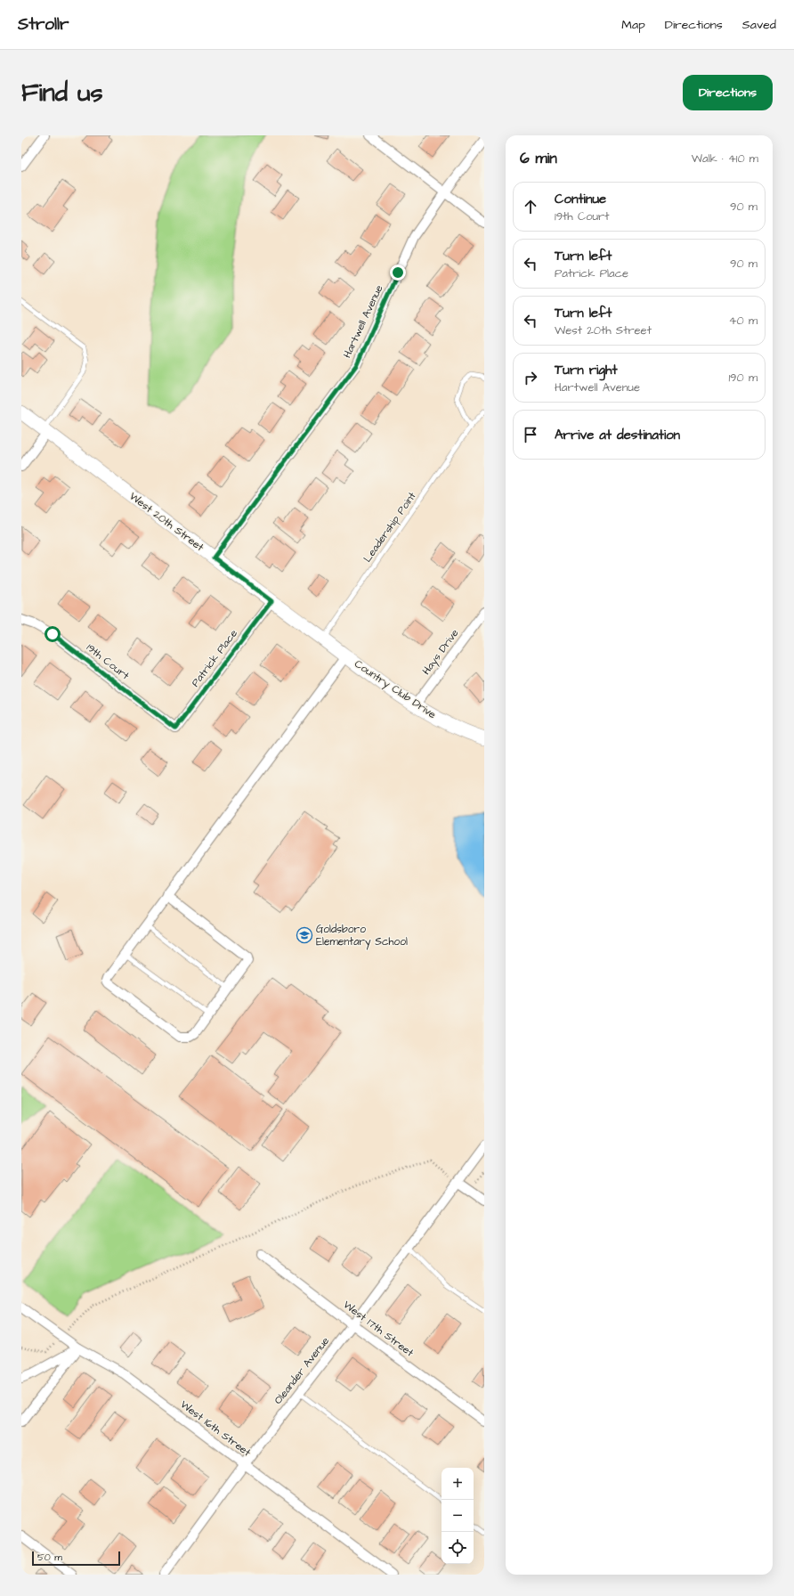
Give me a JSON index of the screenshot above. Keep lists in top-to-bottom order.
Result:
{
  "streets": {
    "street": [
      "Hartwell Avenue",
      "West 20th Street",
      "Hays Drive",
      "Patrick Place",
      "19th Court",
      "Country Club Drive",
      "West 17th Street",
      "Oleander Avenue",
      "West 16th Street"
    ],
    "lane": ["Leadership Point"]
  },
  "crossings": [
    ["Hartwell Avenue", "West 20th Street"],
    ["West 20th Street", "Leadership Point"],
    ["West 20th Street", "Patrick Place"],
    ["West 20th Street", "Country Club Drive"],
    ["Hays Drive", "Country Club Drive"],
    ["Patrick Place", "19th Court"],
    ["West 17th Street", "Oleander Avenue"],
    ["Oleander Avenue", "West 16th Street"]
  ],
  "places": {
    "school or university": ["Goldsboro Elementary School"]
  },
  "scale_bar": "50 m",
  "page": {
    "header": "Strollr",
    "nav": ["Map", "Directions", "Saved"],
    "buttons": "Directions",
    "title": "Find us",
    "heading": ["6 min", "Walk · 410 m"],
    "list": [
      ["Continue", "19th Court", "90 m"],
      ["Turn left", "Patrick Place", "90 m"],
      ["Turn left", "West 20th Street", "40 m"],
      ["Turn right", "Hartwell Avenue", "190 m"],
      "Arrive at destination"
    ],
    "map_buttons": ["+", "−"],
    "scale": "50 m"
  }
}
